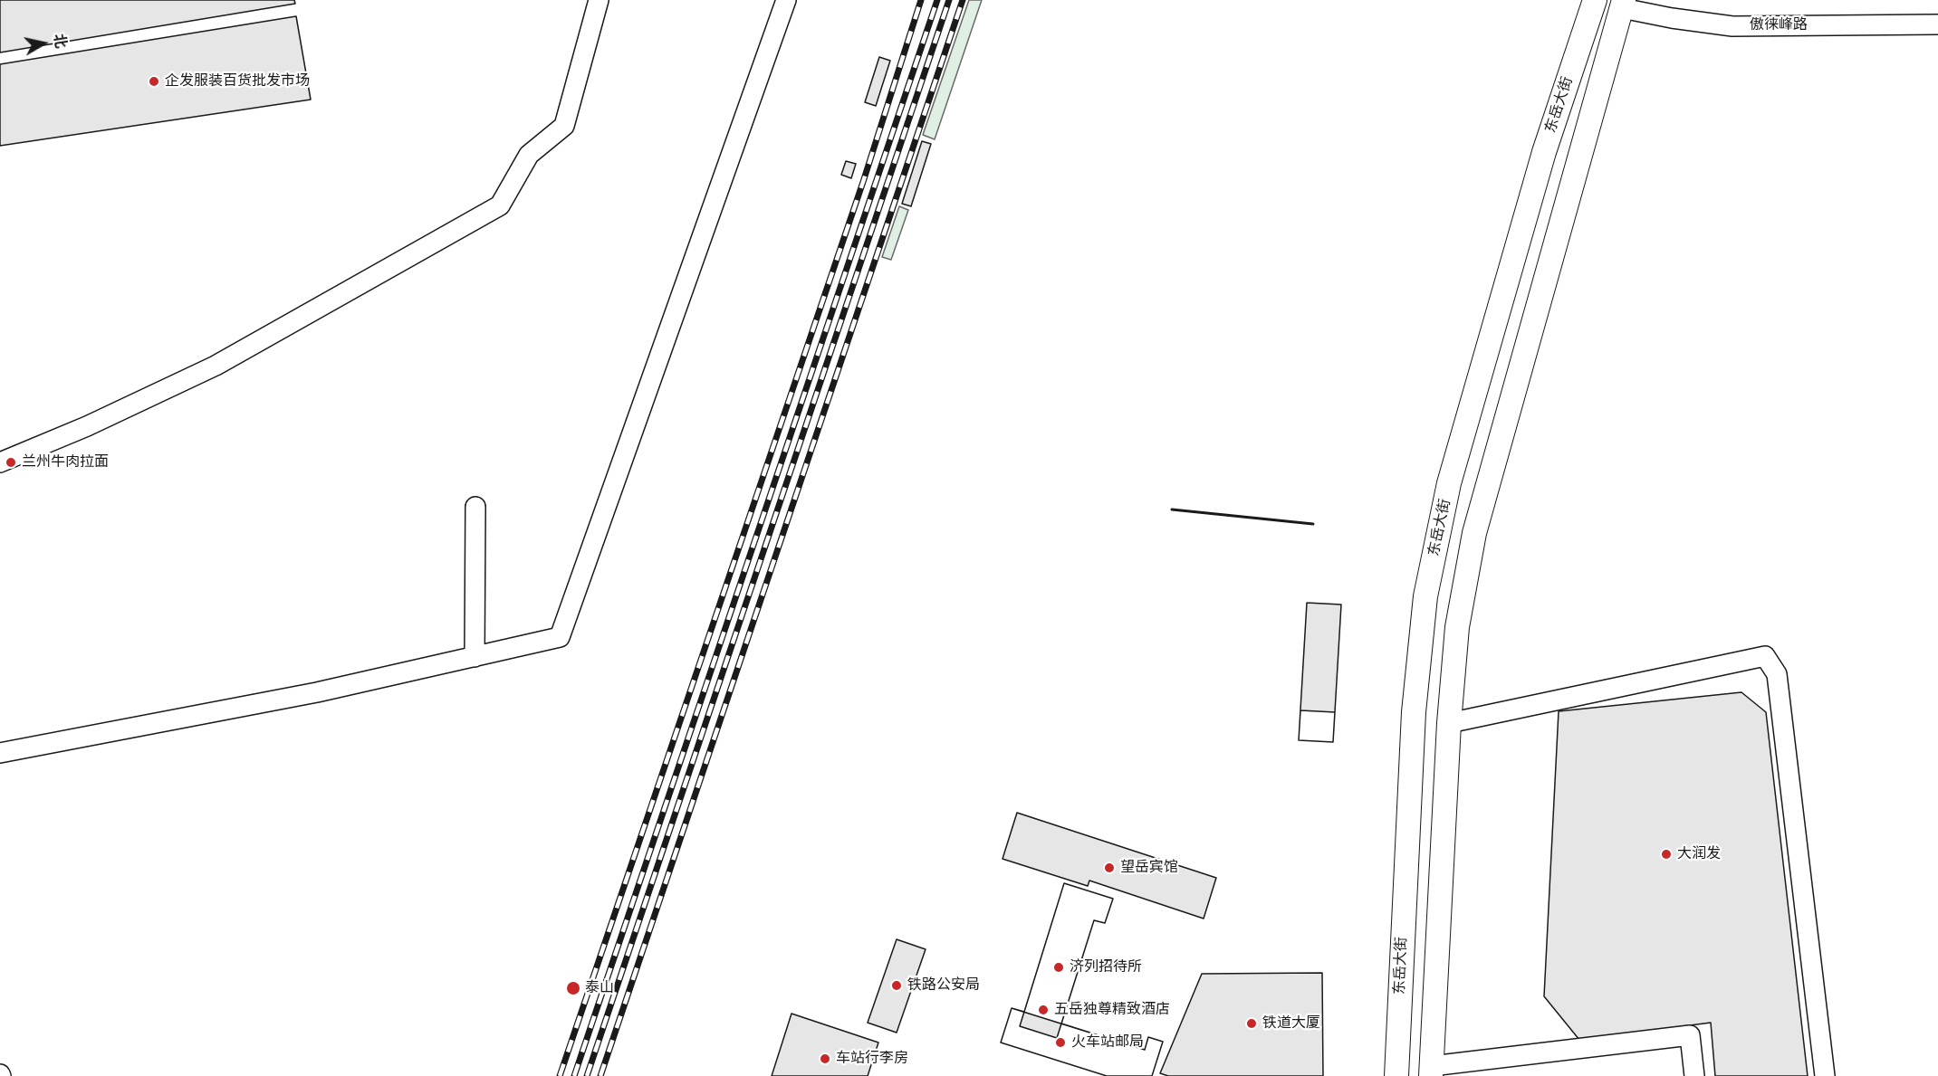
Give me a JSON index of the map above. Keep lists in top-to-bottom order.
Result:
{
  "streets": {
    "main road": ["东岳大街"],
    "street": ["傲徕峰路"]
  },
  "places": [
    "企发服装百货批发市场",
    "兰州牛肉拉面",
    "大润发",
    "望岳宾馆",
    "济列招待所",
    "铁路公安局",
    "泰山",
    "五岳独尊精致酒店",
    "铁道大厦",
    "火车站邮局",
    "车站行李房"
  ],
  "north": "right"
}
